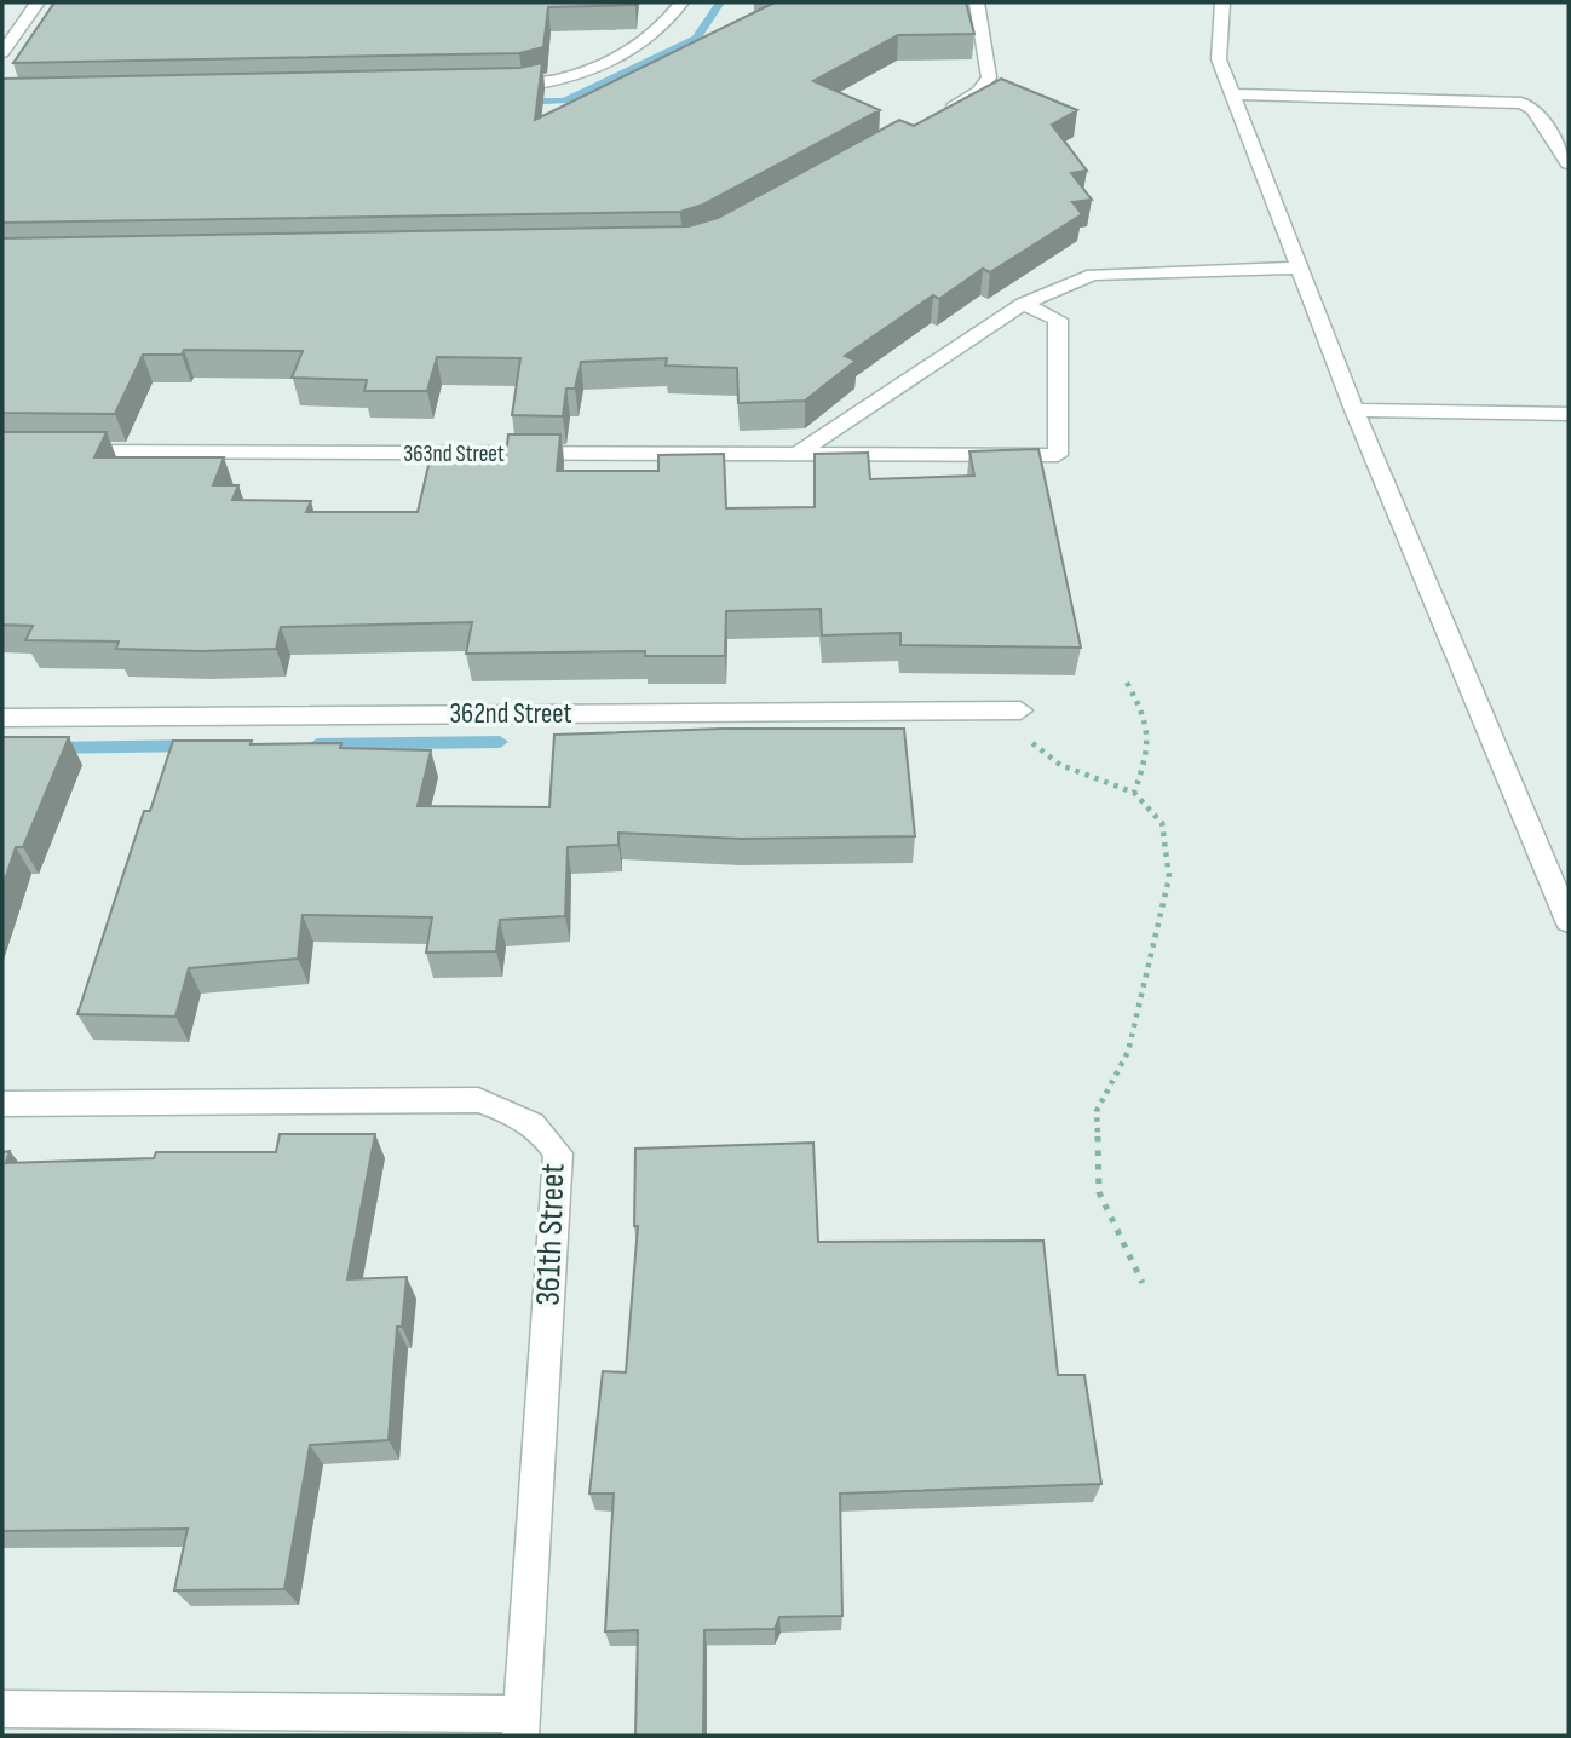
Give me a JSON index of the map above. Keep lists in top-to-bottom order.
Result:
{
  "streets": {
    "street": ["363nd Street", "362nd Street", "361th Street"]
  }
}
